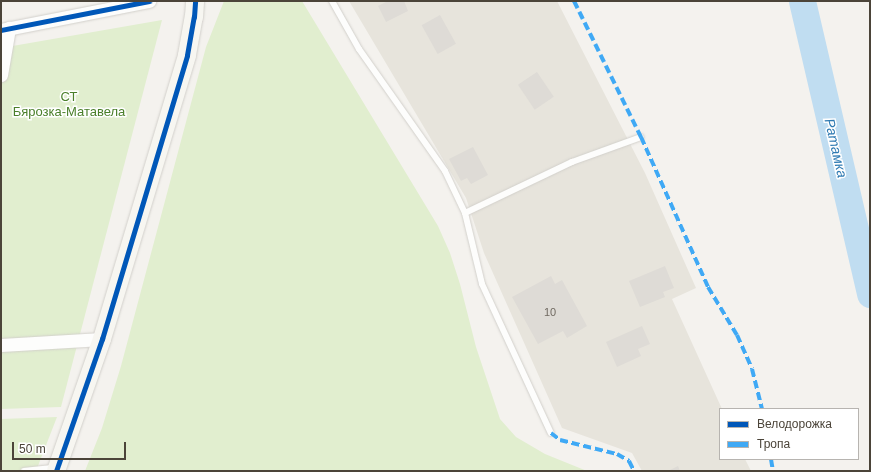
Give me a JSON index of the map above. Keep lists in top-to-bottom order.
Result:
{
  "water": ["Ратамка"],
  "parks": ["СТ Бярозка-Матавела"],
  "house_numbers": ["10"],
  "legend": ["Велодорожка", "Тропа"],
  "scale_bar": "50 m"
}
